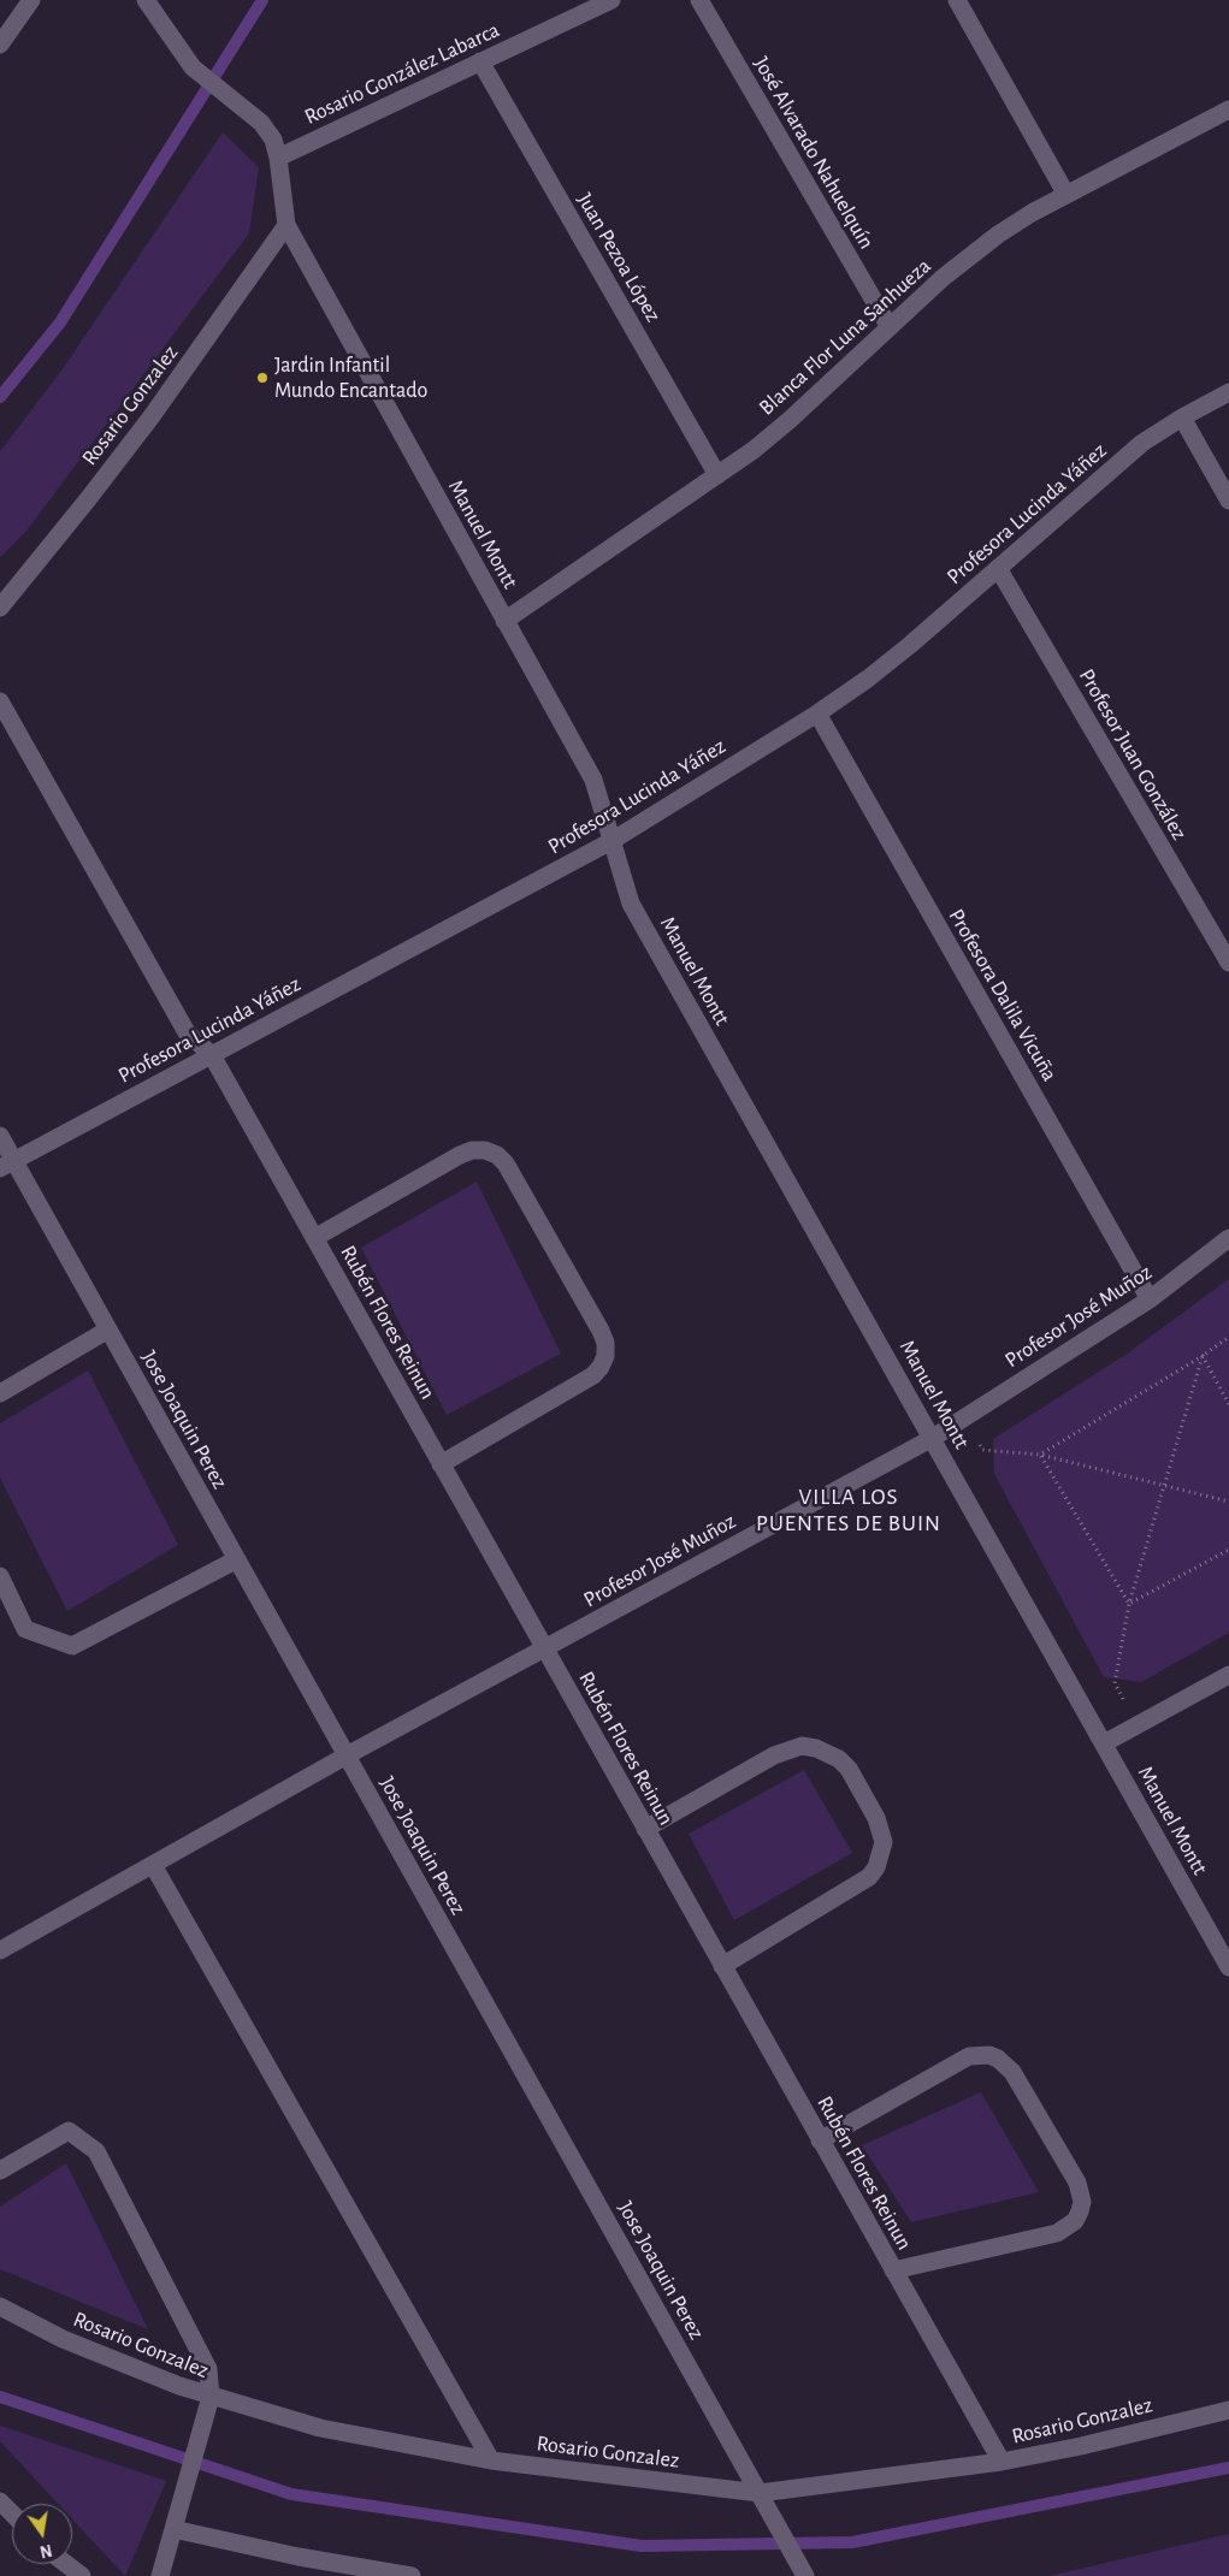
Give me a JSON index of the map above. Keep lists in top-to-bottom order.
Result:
{
  "streets": {
    "street": [
      "Rosario González Labarca",
      "José Alvarado Nahuelquín",
      "Juan Pezoa López",
      "Blanca Flor Luna Sanhueza",
      "Rosario Gonzalez",
      "Profesora Lucinda Yáñez",
      "Manuel Montt",
      "Profesor Juan González",
      "Profesora Dalila Vicuña",
      "Profesor José Muñoz",
      "Rubén Flores Reinun",
      "Jose Joaquin Perez"
    ]
  },
  "crossings": [
    ["Rosario González Labarca", "Juan Pezoa López"],
    ["Rosario González Labarca", "Manuel Montt"],
    ["José Alvarado Nahuelquín", "Blanca Flor Luna Sanhueza"],
    ["Juan Pezoa López", "Blanca Flor Luna Sanhueza"],
    ["Blanca Flor Luna Sanhueza", "Manuel Montt"],
    ["Rosario Gonzalez", "Manuel Montt"],
    ["Rosario Gonzalez", "Rubén Flores Reinun"],
    ["Rosario Gonzalez", "Jose Joaquin Perez"],
    ["Profesora Lucinda Yáñez", "Manuel Montt"],
    ["Profesora Lucinda Yáñez", "Profesor Juan González"],
    ["Profesora Lucinda Yáñez", "Profesora Dalila Vicuña"],
    ["Profesora Lucinda Yáñez", "Rubén Flores Reinun"],
    ["Profesora Lucinda Yáñez", "Jose Joaquin Perez"],
    ["Manuel Montt", "Profesor José Muñoz"],
    ["Profesora Dalila Vicuña", "Profesor José Muñoz"],
    ["Profesor José Muñoz", "Rubén Flores Reinun"],
    ["Profesor José Muñoz", "Jose Joaquin Perez"]
  ],
  "districts": ["VILLA LOS PUENTES DE BUIN"],
  "places": ["Jardin Infantil Mundo Encantado"],
  "north": "bottom"
}
